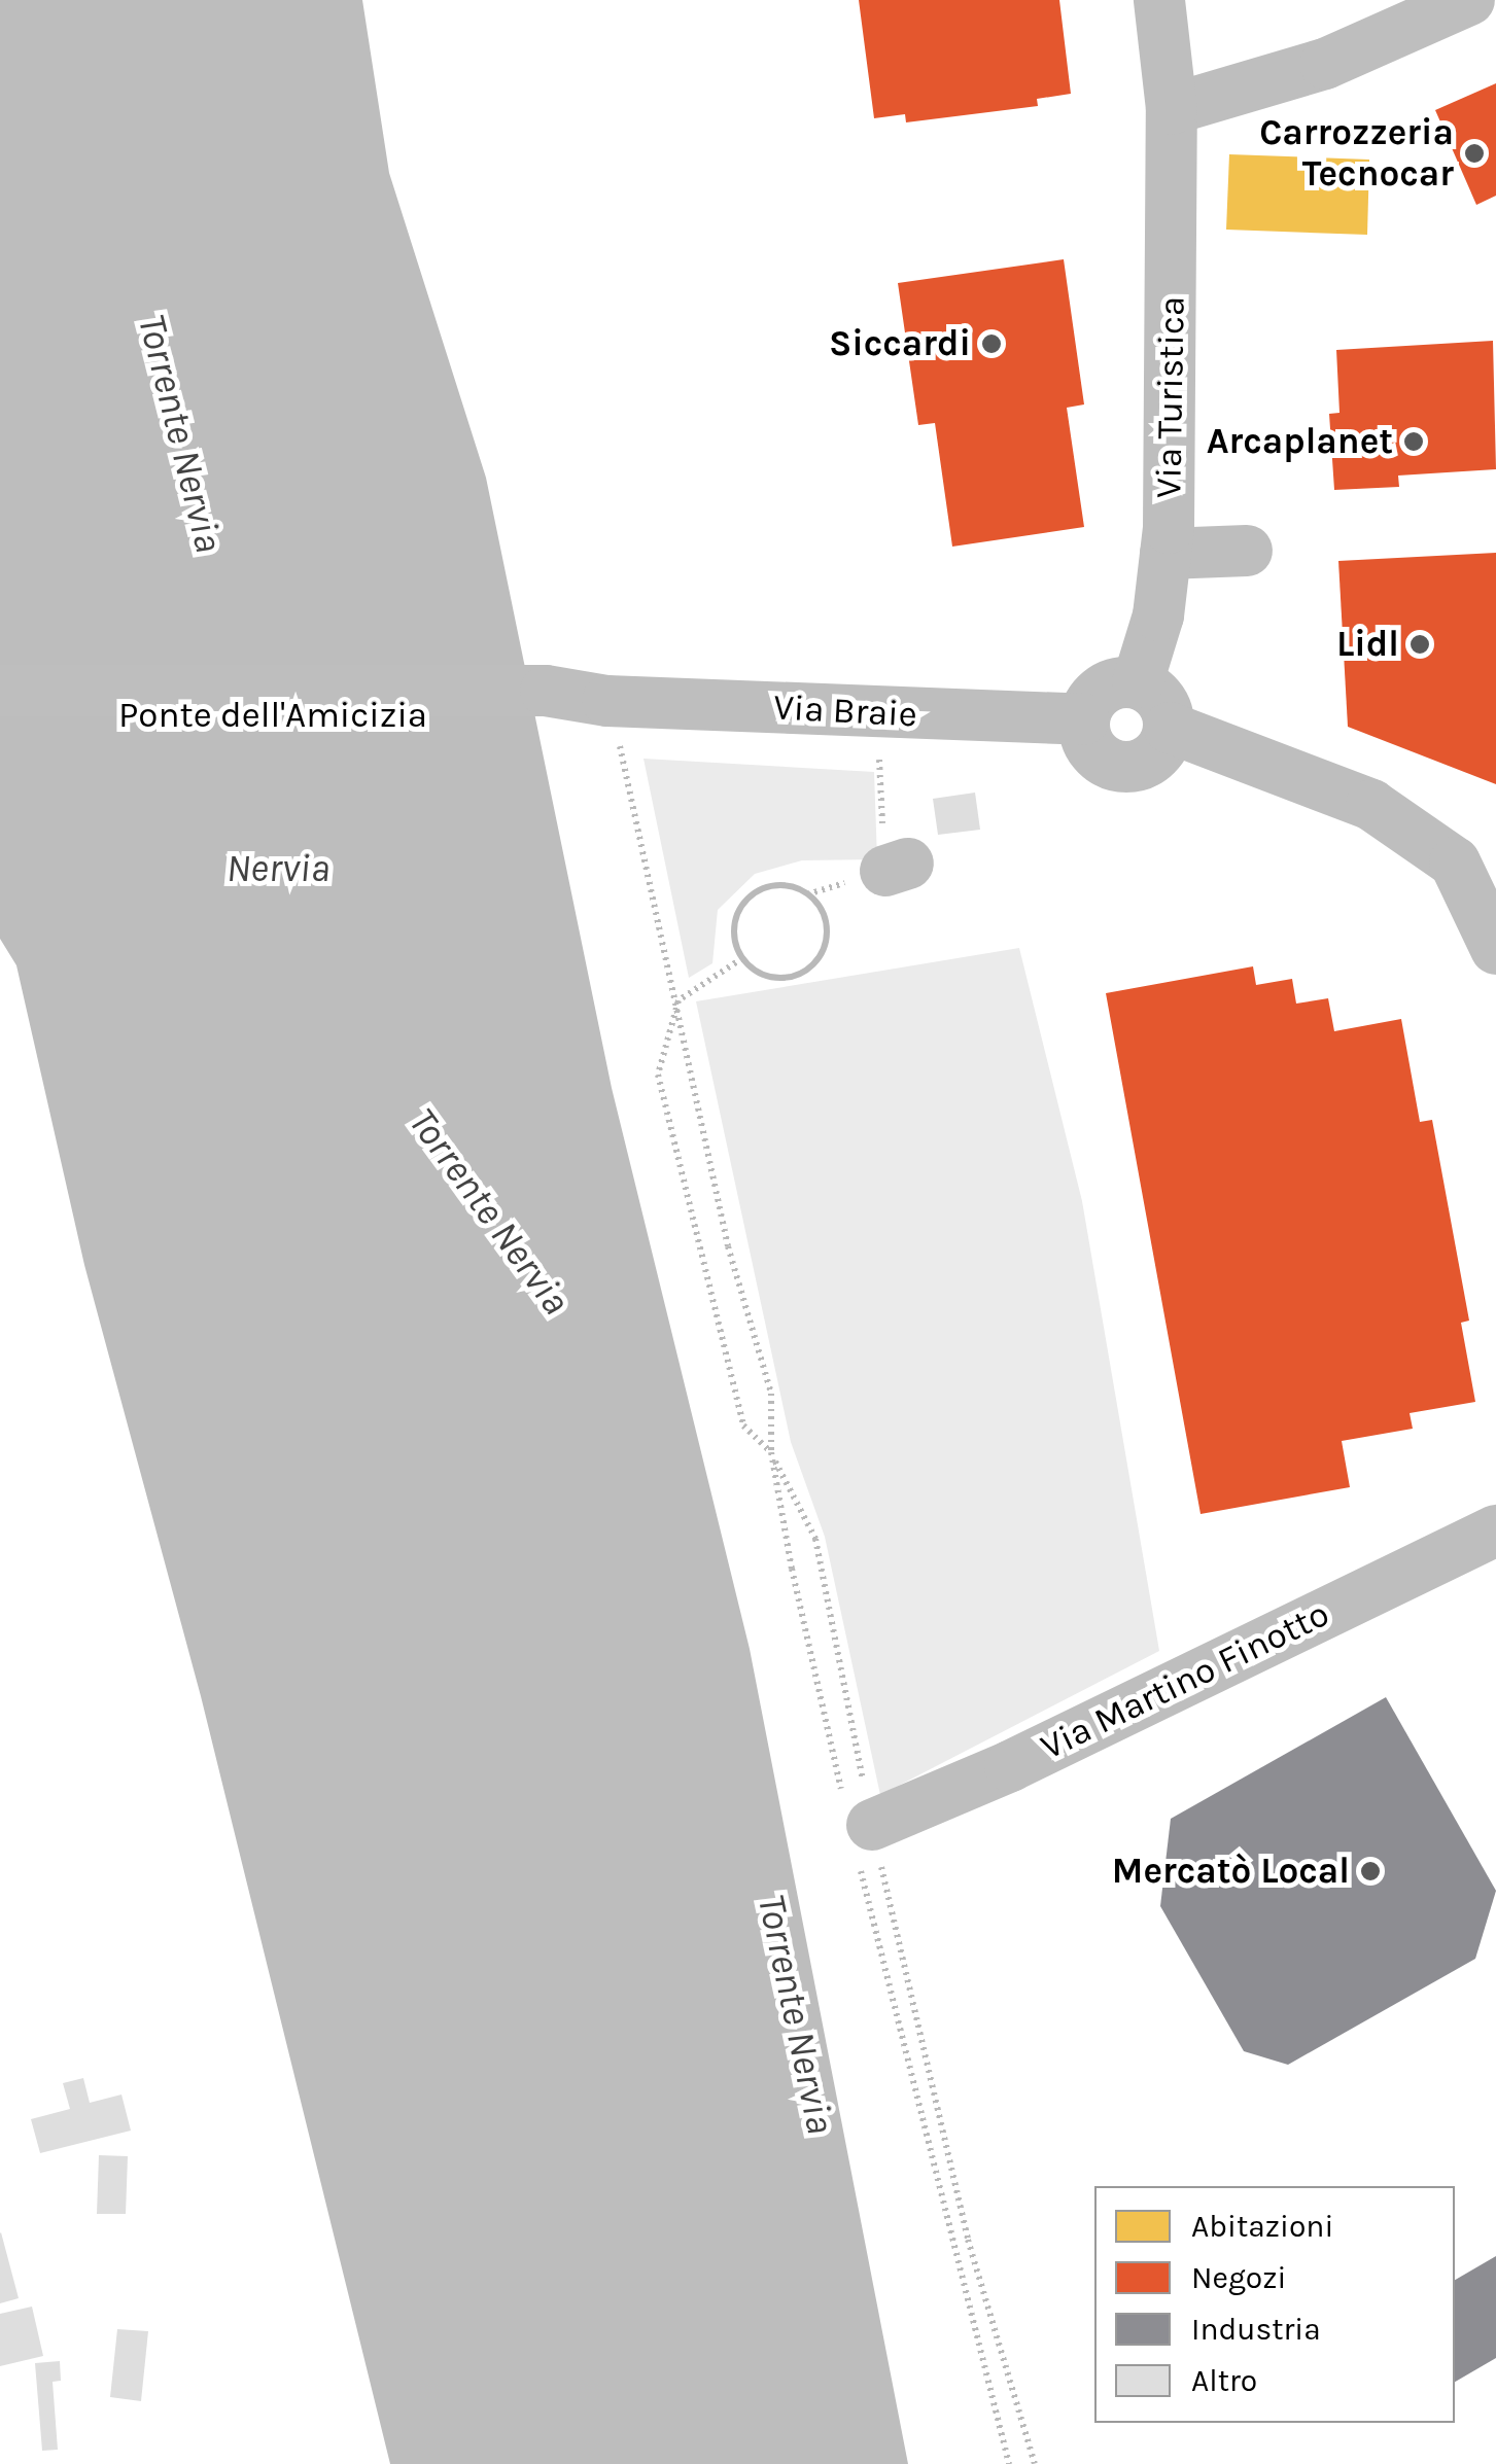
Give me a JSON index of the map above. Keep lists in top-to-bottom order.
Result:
{
  "streets": {
    "street": [
      "Via Turistica",
      "Via Braie",
      "Ponte dell'Amicizia",
      "Via Martino Finotto"
    ]
  },
  "crossings": [
    ["Via Turistica", "Via Braie"],
    ["Via Braie", "Ponte dell'Amicizia"]
  ],
  "water": ["Torrente Nervia", "Nervia"],
  "places": [
    "Carrozzeria Tecnocar",
    "Siccardi",
    "Arcaplanet",
    "Lidl",
    "Mercatò Local"
  ],
  "legend": [
    "Abitazioni",
    "Negozi",
    "Industria",
    "Altro"
  ]
}
